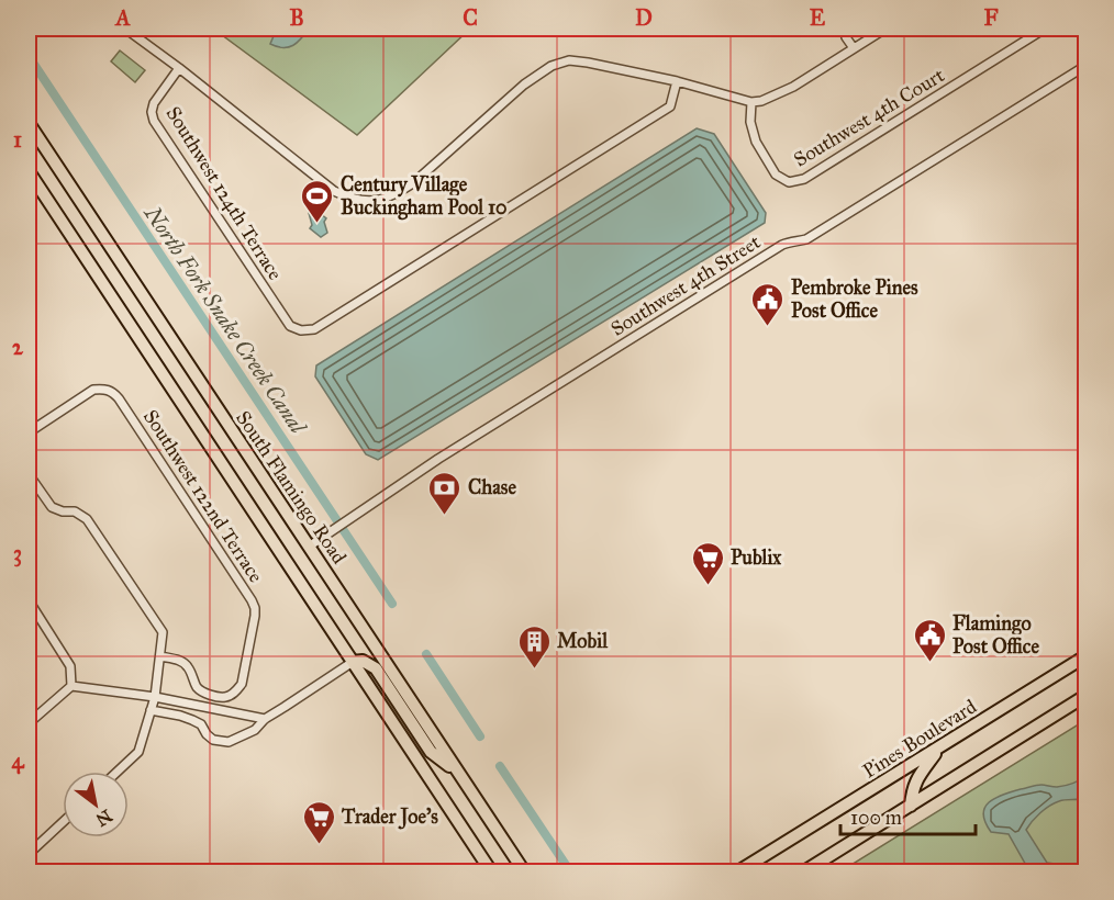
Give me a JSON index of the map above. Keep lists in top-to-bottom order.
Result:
{
  "streets": {
    "highway": ["South Flamingo Road", "Pines Boulevard"],
    "street": [
      "Southwest 4th Court",
      "Southwest 124th Terrace",
      "Southwest 4th Street",
      "Southwest 122nd Terrace"
    ]
  },
  "crossings": [
    ["Southwest 4th Street", "South Flamingo Road"]
  ],
  "water": ["North Fork Snake Creek Canal"],
  "places": {
    "sports": ["Century Village Buckingham Pool 10"],
    "public building": ["Pembroke Pines Post Office", "Flamingo Post Office"],
    "bank": ["Chase"],
    "supermarket": ["Publix", "Trader Joe's"],
    "building": ["Mobil"]
  },
  "scale_bar": "100 m",
  "north": "bottom right",
  "grid": {
    "columns": [
      "A",
      "B",
      "C",
      "D",
      "E",
      "F"
    ],
    "rows": [
      "1",
      "2",
      "3",
      "4"
    ]
  }
}
